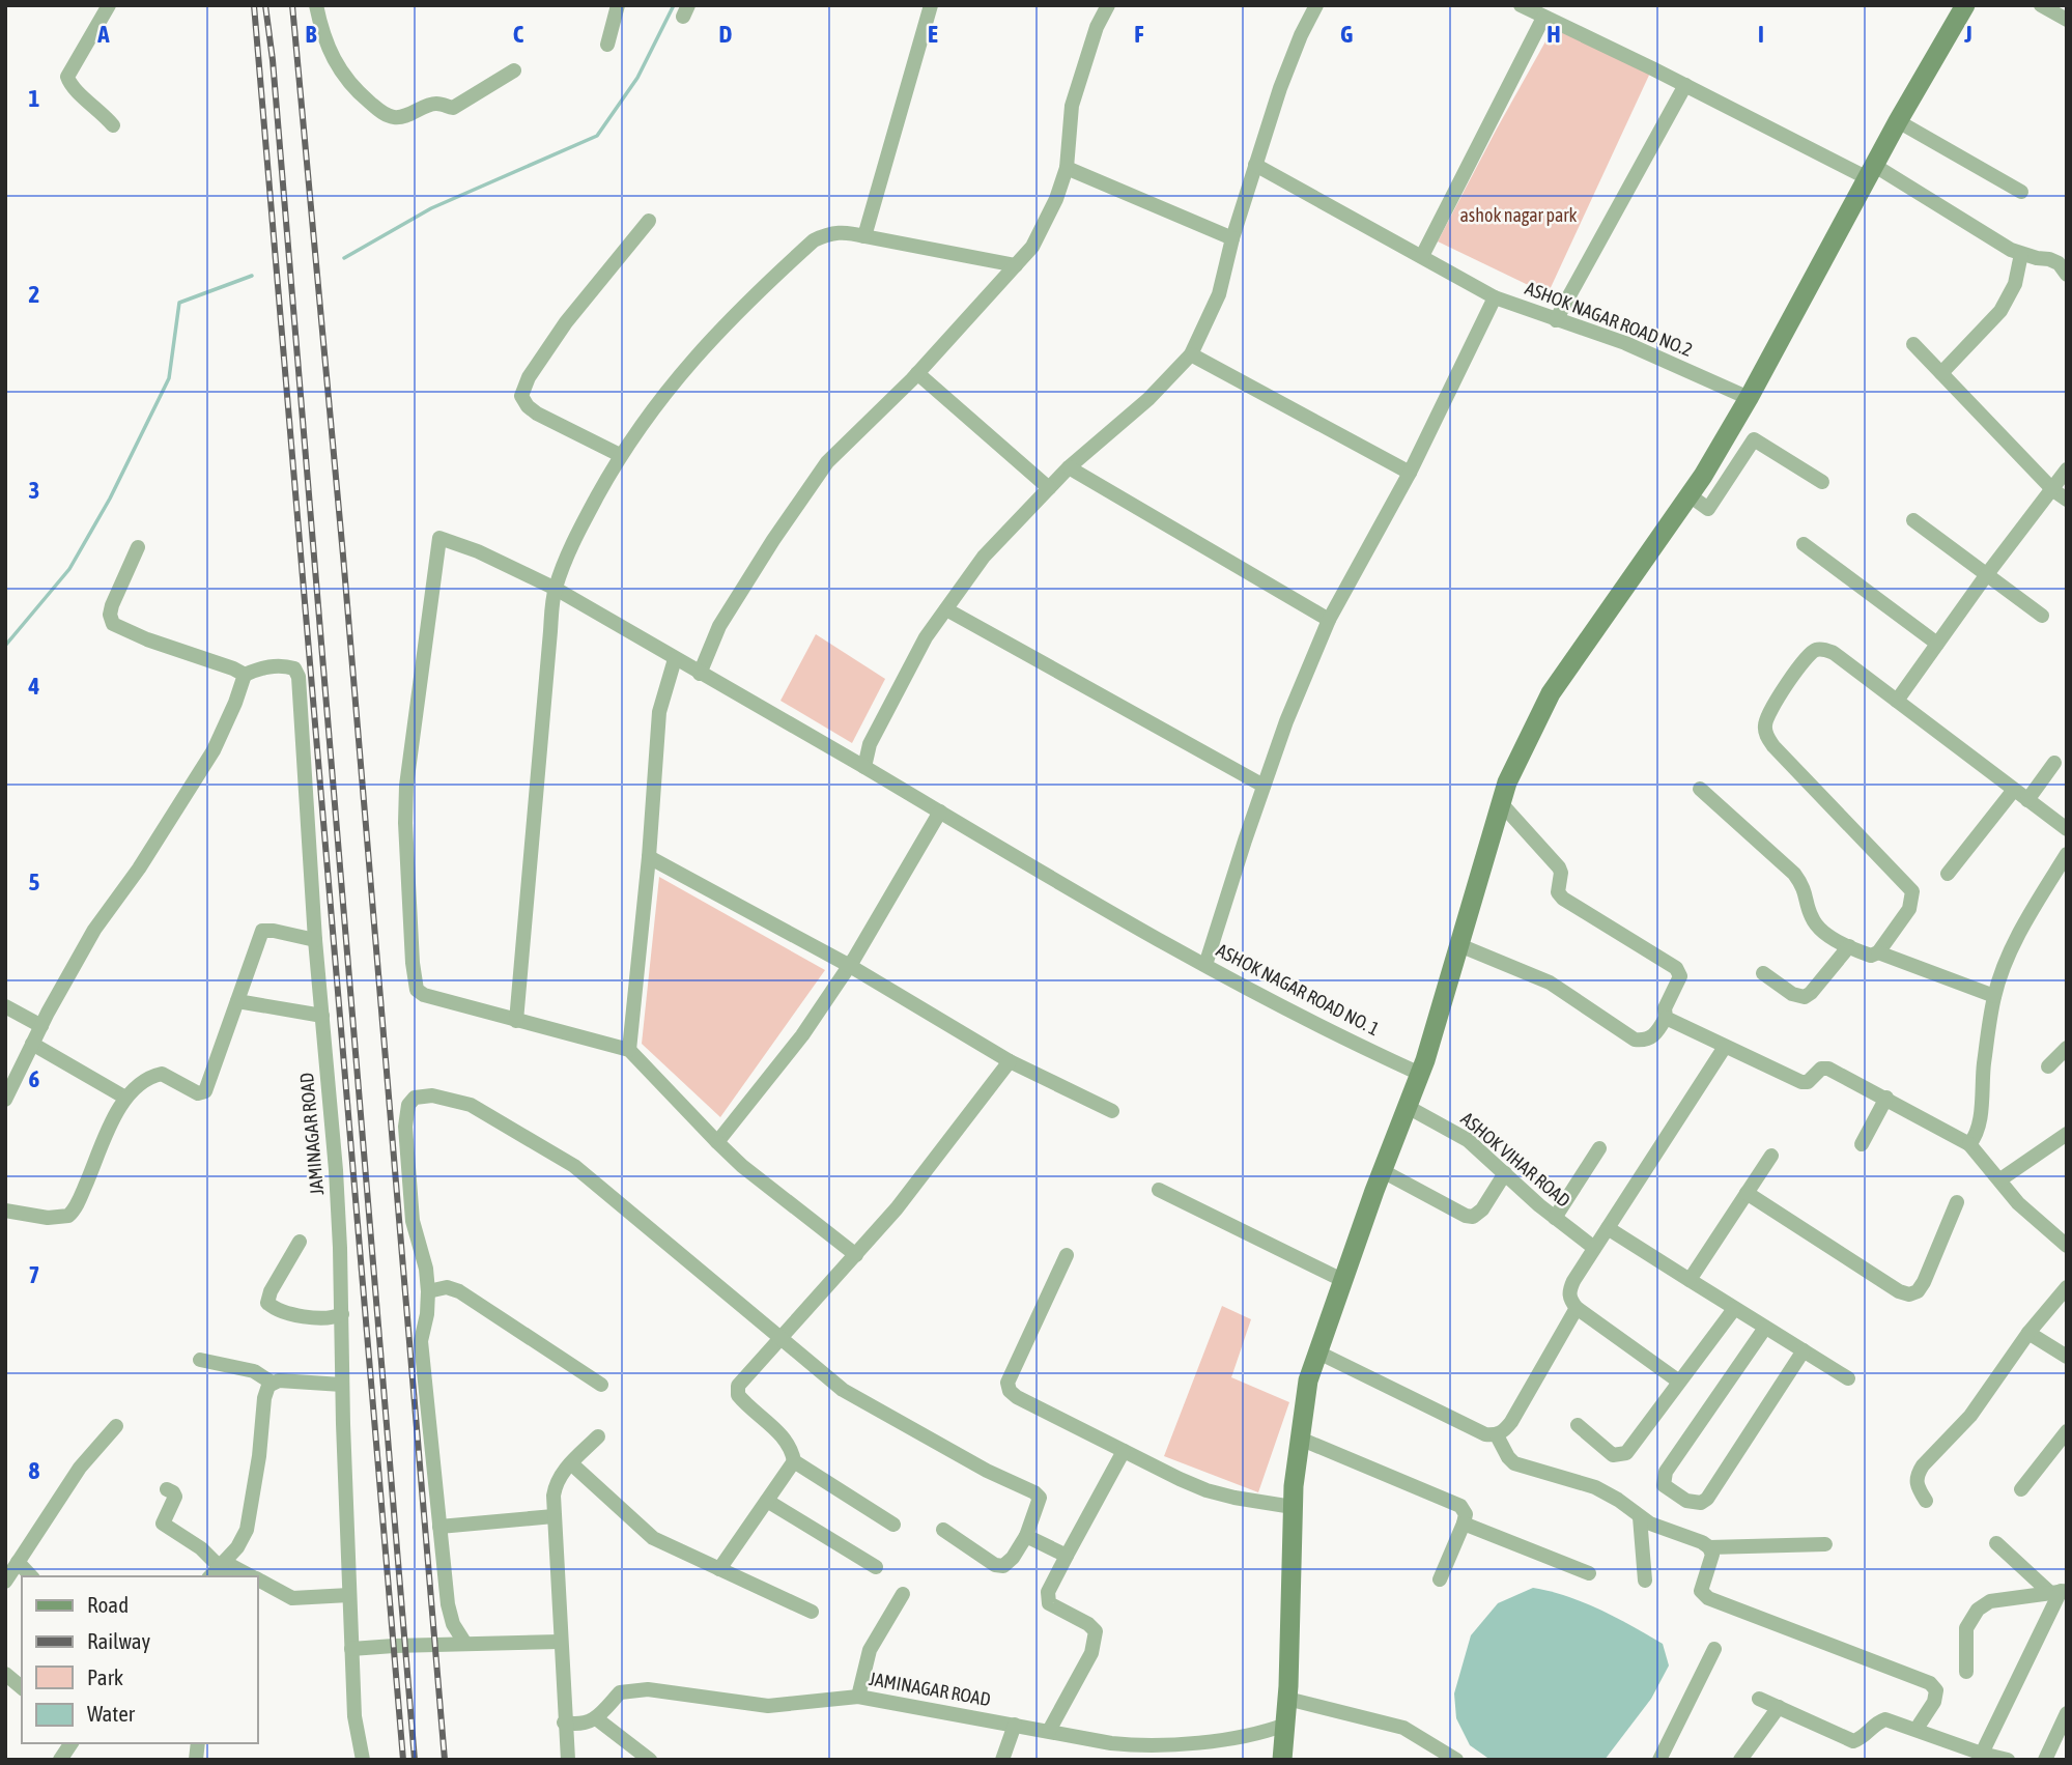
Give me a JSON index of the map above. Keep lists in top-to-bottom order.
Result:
{
  "streets": {
    "street": [
      "ASHOK NAGAR ROAD NO.2",
      "ASHOK NAGAR ROAD NO. 1",
      "JAMINAGAR ROAD",
      "ASHOK VIHAR ROAD"
    ]
  },
  "parks": ["ashok nagar park"],
  "legend": [
    "Road",
    "Railway",
    "Park",
    "Water"
  ],
  "grid": {
    "columns": [
      "A",
      "B",
      "C",
      "D",
      "E",
      "F",
      "G",
      "H",
      "I",
      "J"
    ],
    "rows": [
      "1",
      "2",
      "3",
      "4",
      "5",
      "6",
      "7",
      "8"
    ]
  }
}
